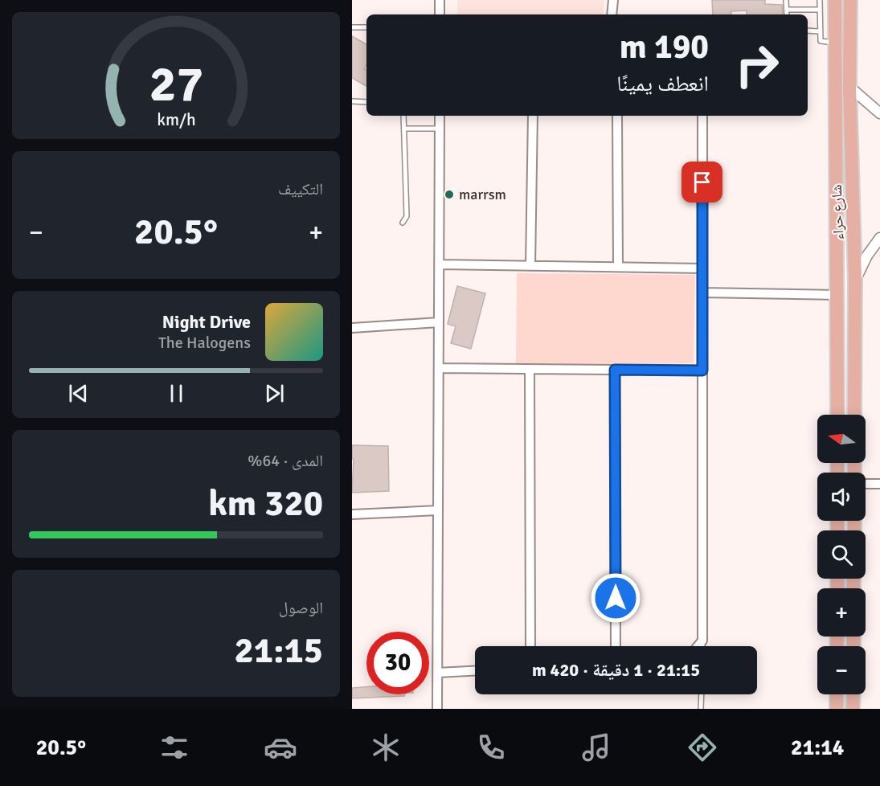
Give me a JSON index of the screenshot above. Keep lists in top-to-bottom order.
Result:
{
  "streets": {
    "main road": ["شارع حراء"]
  },
  "places": ["marrsm"],
  "north": "left",
  "page": {
    "turn": ["190 m", "انعطف يمينًا"],
    "tile": [
      "التكييف",
      ["المدى · 64%", "320 km"],
      ["الوصول", "21:15"]
    ],
    "heat": ["−", "20.5°", "+"],
    "song": ["Night Drive", "The Halogens"],
    "map_buttons": ["+", "−"],
    "limit": "30",
    "trip": "21:15 · 1 دقيقة · 420 m",
    "tabs": ["21:14", "20.5°"],
    "gauge": ["27", "km/h"]
  }
}
